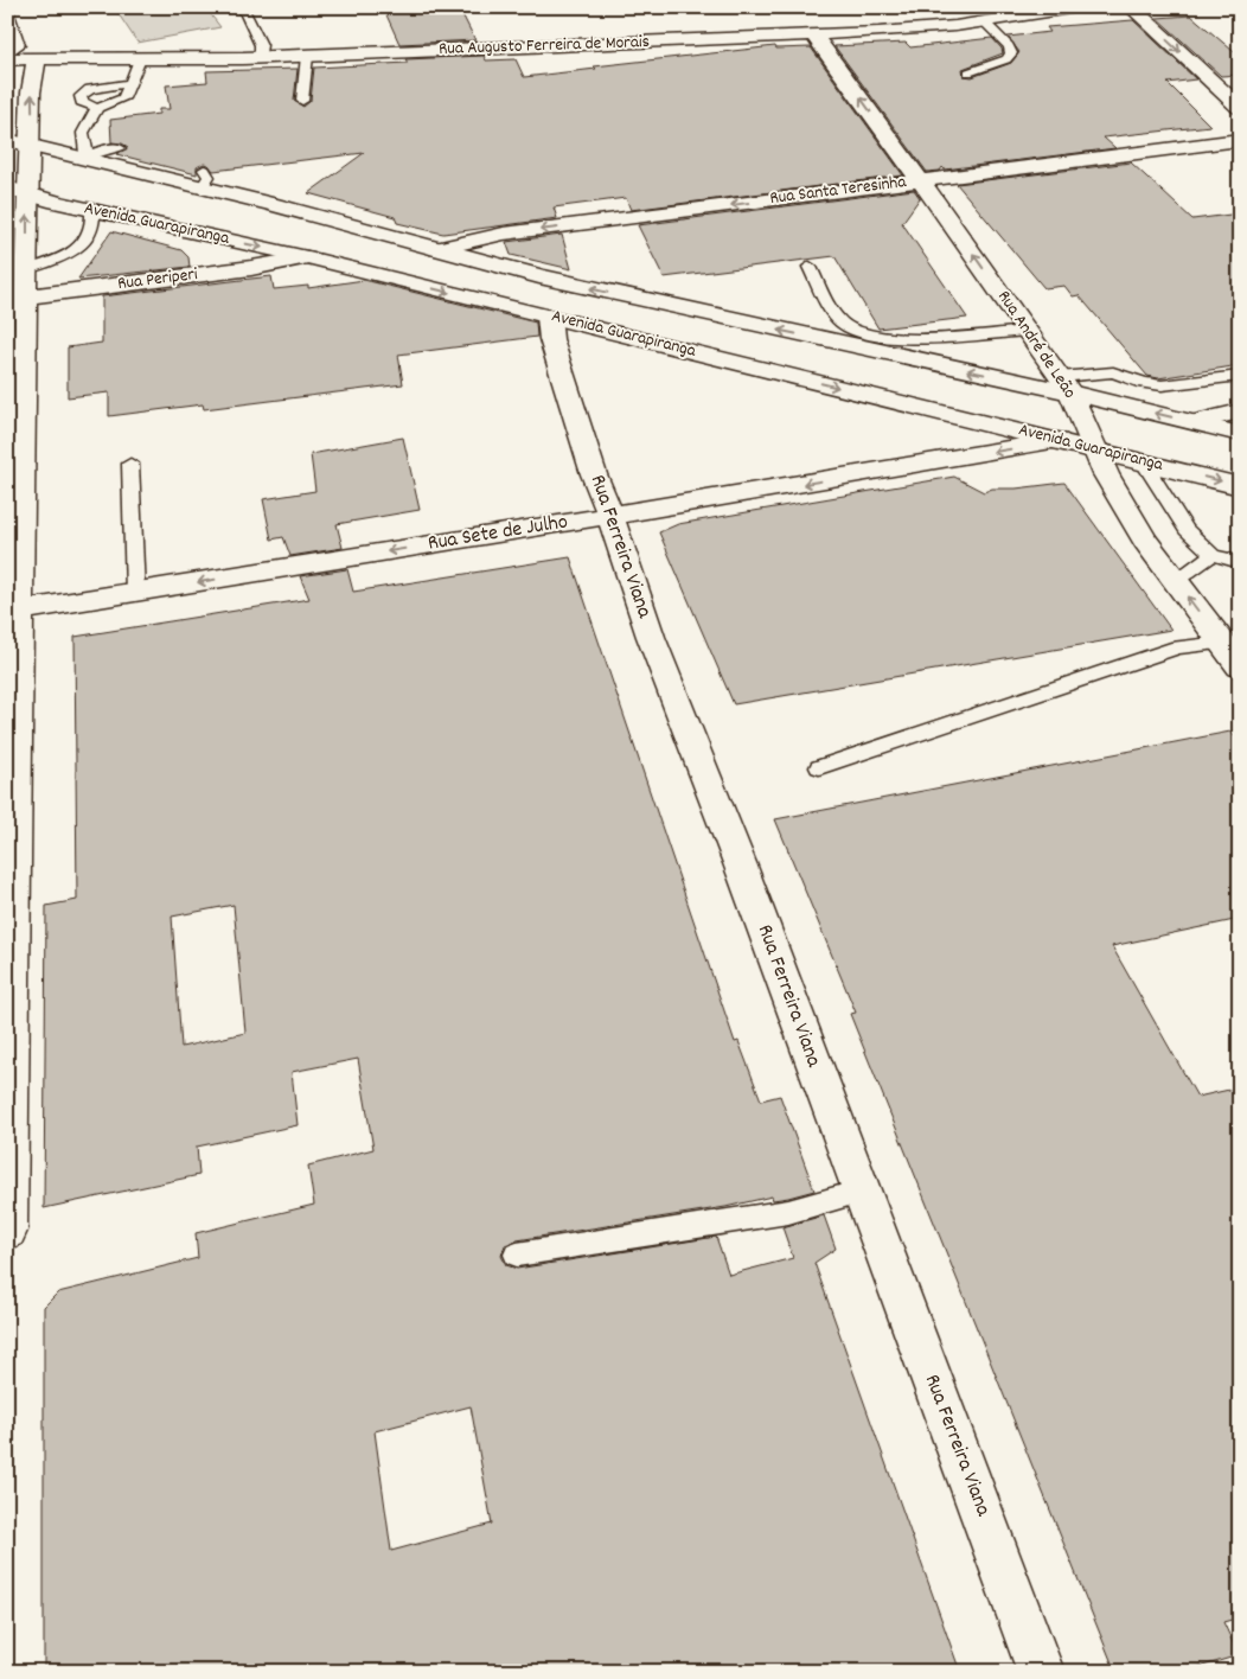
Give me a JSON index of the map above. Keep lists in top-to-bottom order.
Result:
{
  "streets": {
    "street": [
      "Rua Augusto Ferreira de Morais",
      "Rua Santa Teresinha",
      "Avenida Guarapiranga",
      "Rua Periperi",
      "Rua André de Leão",
      "Rua Sete de Julho",
      "Rua Ferreira Viana"
    ]
  },
  "crossings": [
    ["Rua Augusto Ferreira de Morais", "Rua André de Leão"],
    ["Rua Santa Teresinha", "Avenida Guarapiranga"],
    ["Rua Santa Teresinha", "Rua André de Leão"],
    ["Avenida Guarapiranga", "Rua Periperi"],
    ["Avenida Guarapiranga", "Rua André de Leão"],
    ["Avenida Guarapiranga", "Rua Sete de Julho"],
    ["Avenida Guarapiranga", "Rua Ferreira Viana"],
    ["Rua Sete de Julho", "Rua Ferreira Viana"]
  ],
  "one_way": ["Rua Santa Teresinha", "Rua André de Leão", "Rua Sete de Julho"]
}
